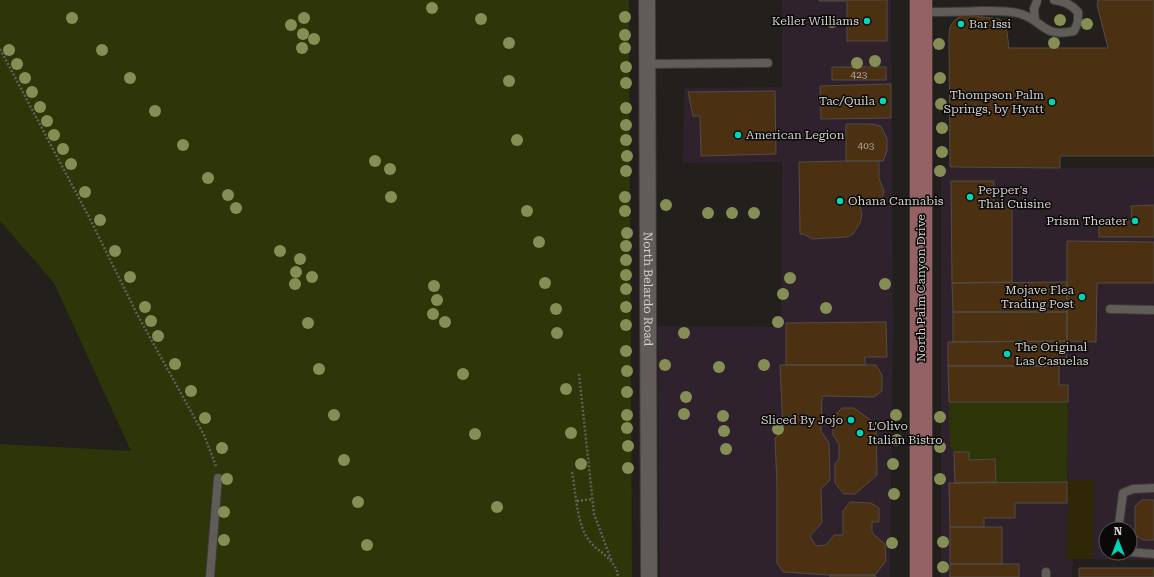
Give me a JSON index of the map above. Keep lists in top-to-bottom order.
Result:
{
  "streets": {
    "main road": ["North Palm Canyon Drive"],
    "street": ["North Belardo Road"]
  },
  "places": [
    "Keller Williams",
    "Bar Issi",
    "Tac/Quila",
    "Thompson Palm Springs, by Hyatt",
    "American Legion",
    "Pepper's Thai Cuisine",
    "Ohana Cannabis",
    "Prism Theater",
    "Mojave Flea Trading Post",
    "The Original Las Casuelas",
    "Sliced By Jojo",
    "L'Olivo Italian Bistro"
  ],
  "house_numbers": ["423", "403"],
  "north": "top"
}
